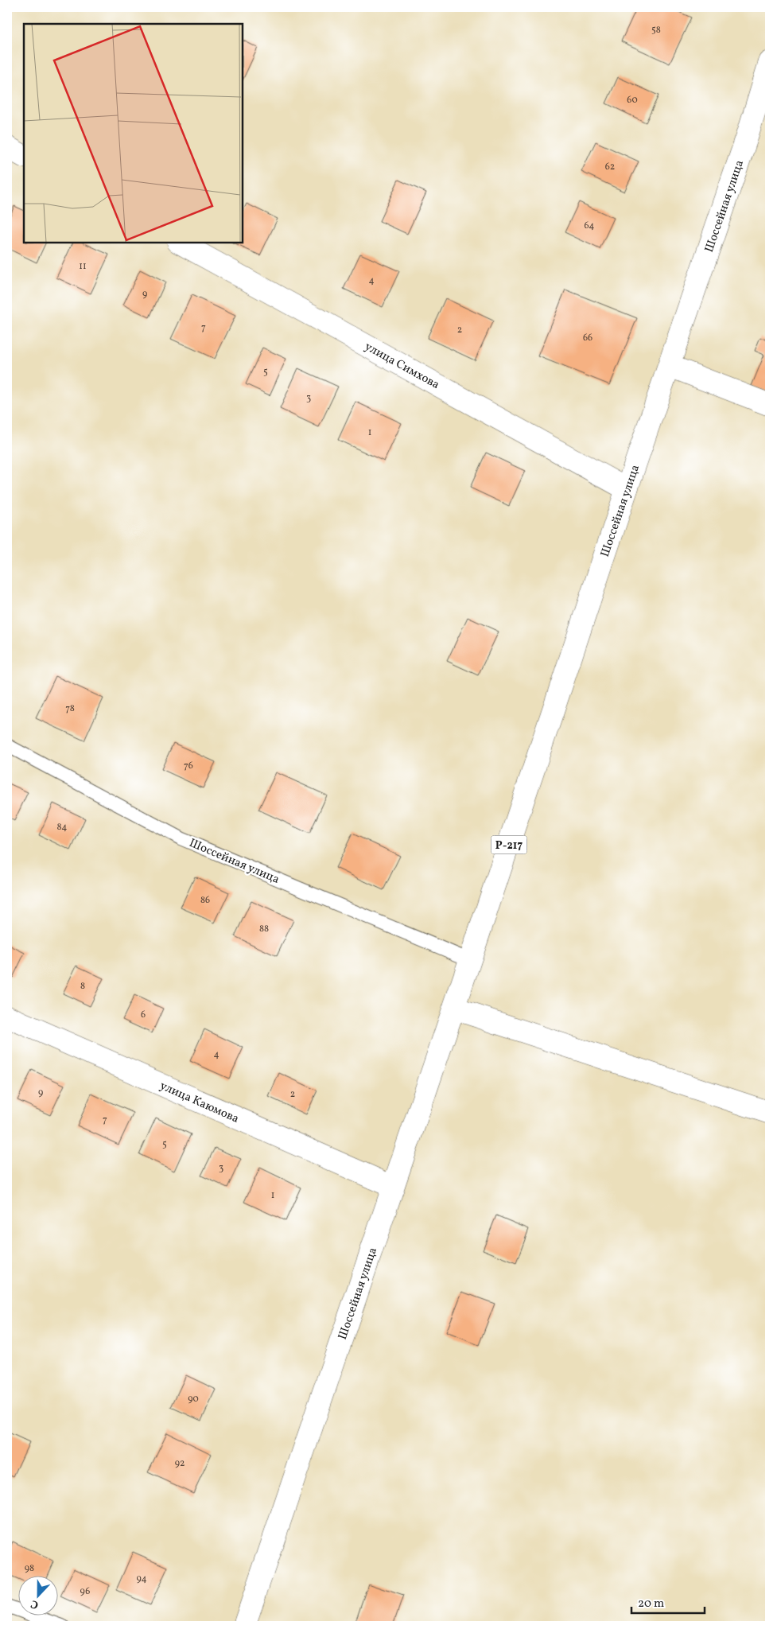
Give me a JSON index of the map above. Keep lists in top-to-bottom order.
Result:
{
  "streets": {
    "main road": [
      "Шоссейная улица",
      "улица Симхова",
      "Р-217",
      "улица Каюмова"
    ]
  },
  "crossings": [
    ["Шоссейная улица", "улица Симхова"],
    ["Шоссейная улица", "улица Каюмова"]
  ],
  "house_numbers": [
    "58",
    "60",
    "62",
    "64",
    "11",
    "4",
    "9",
    "7",
    "2",
    "66",
    "5",
    "3",
    "1",
    "78",
    "76",
    "84",
    "86",
    "88",
    "8",
    "6",
    "4",
    "9",
    "2",
    "7",
    "5",
    "3",
    "1",
    "90",
    "92",
    "98",
    "94",
    "96"
  ],
  "scale_bar": "20 m",
  "north": "bottom"
}
